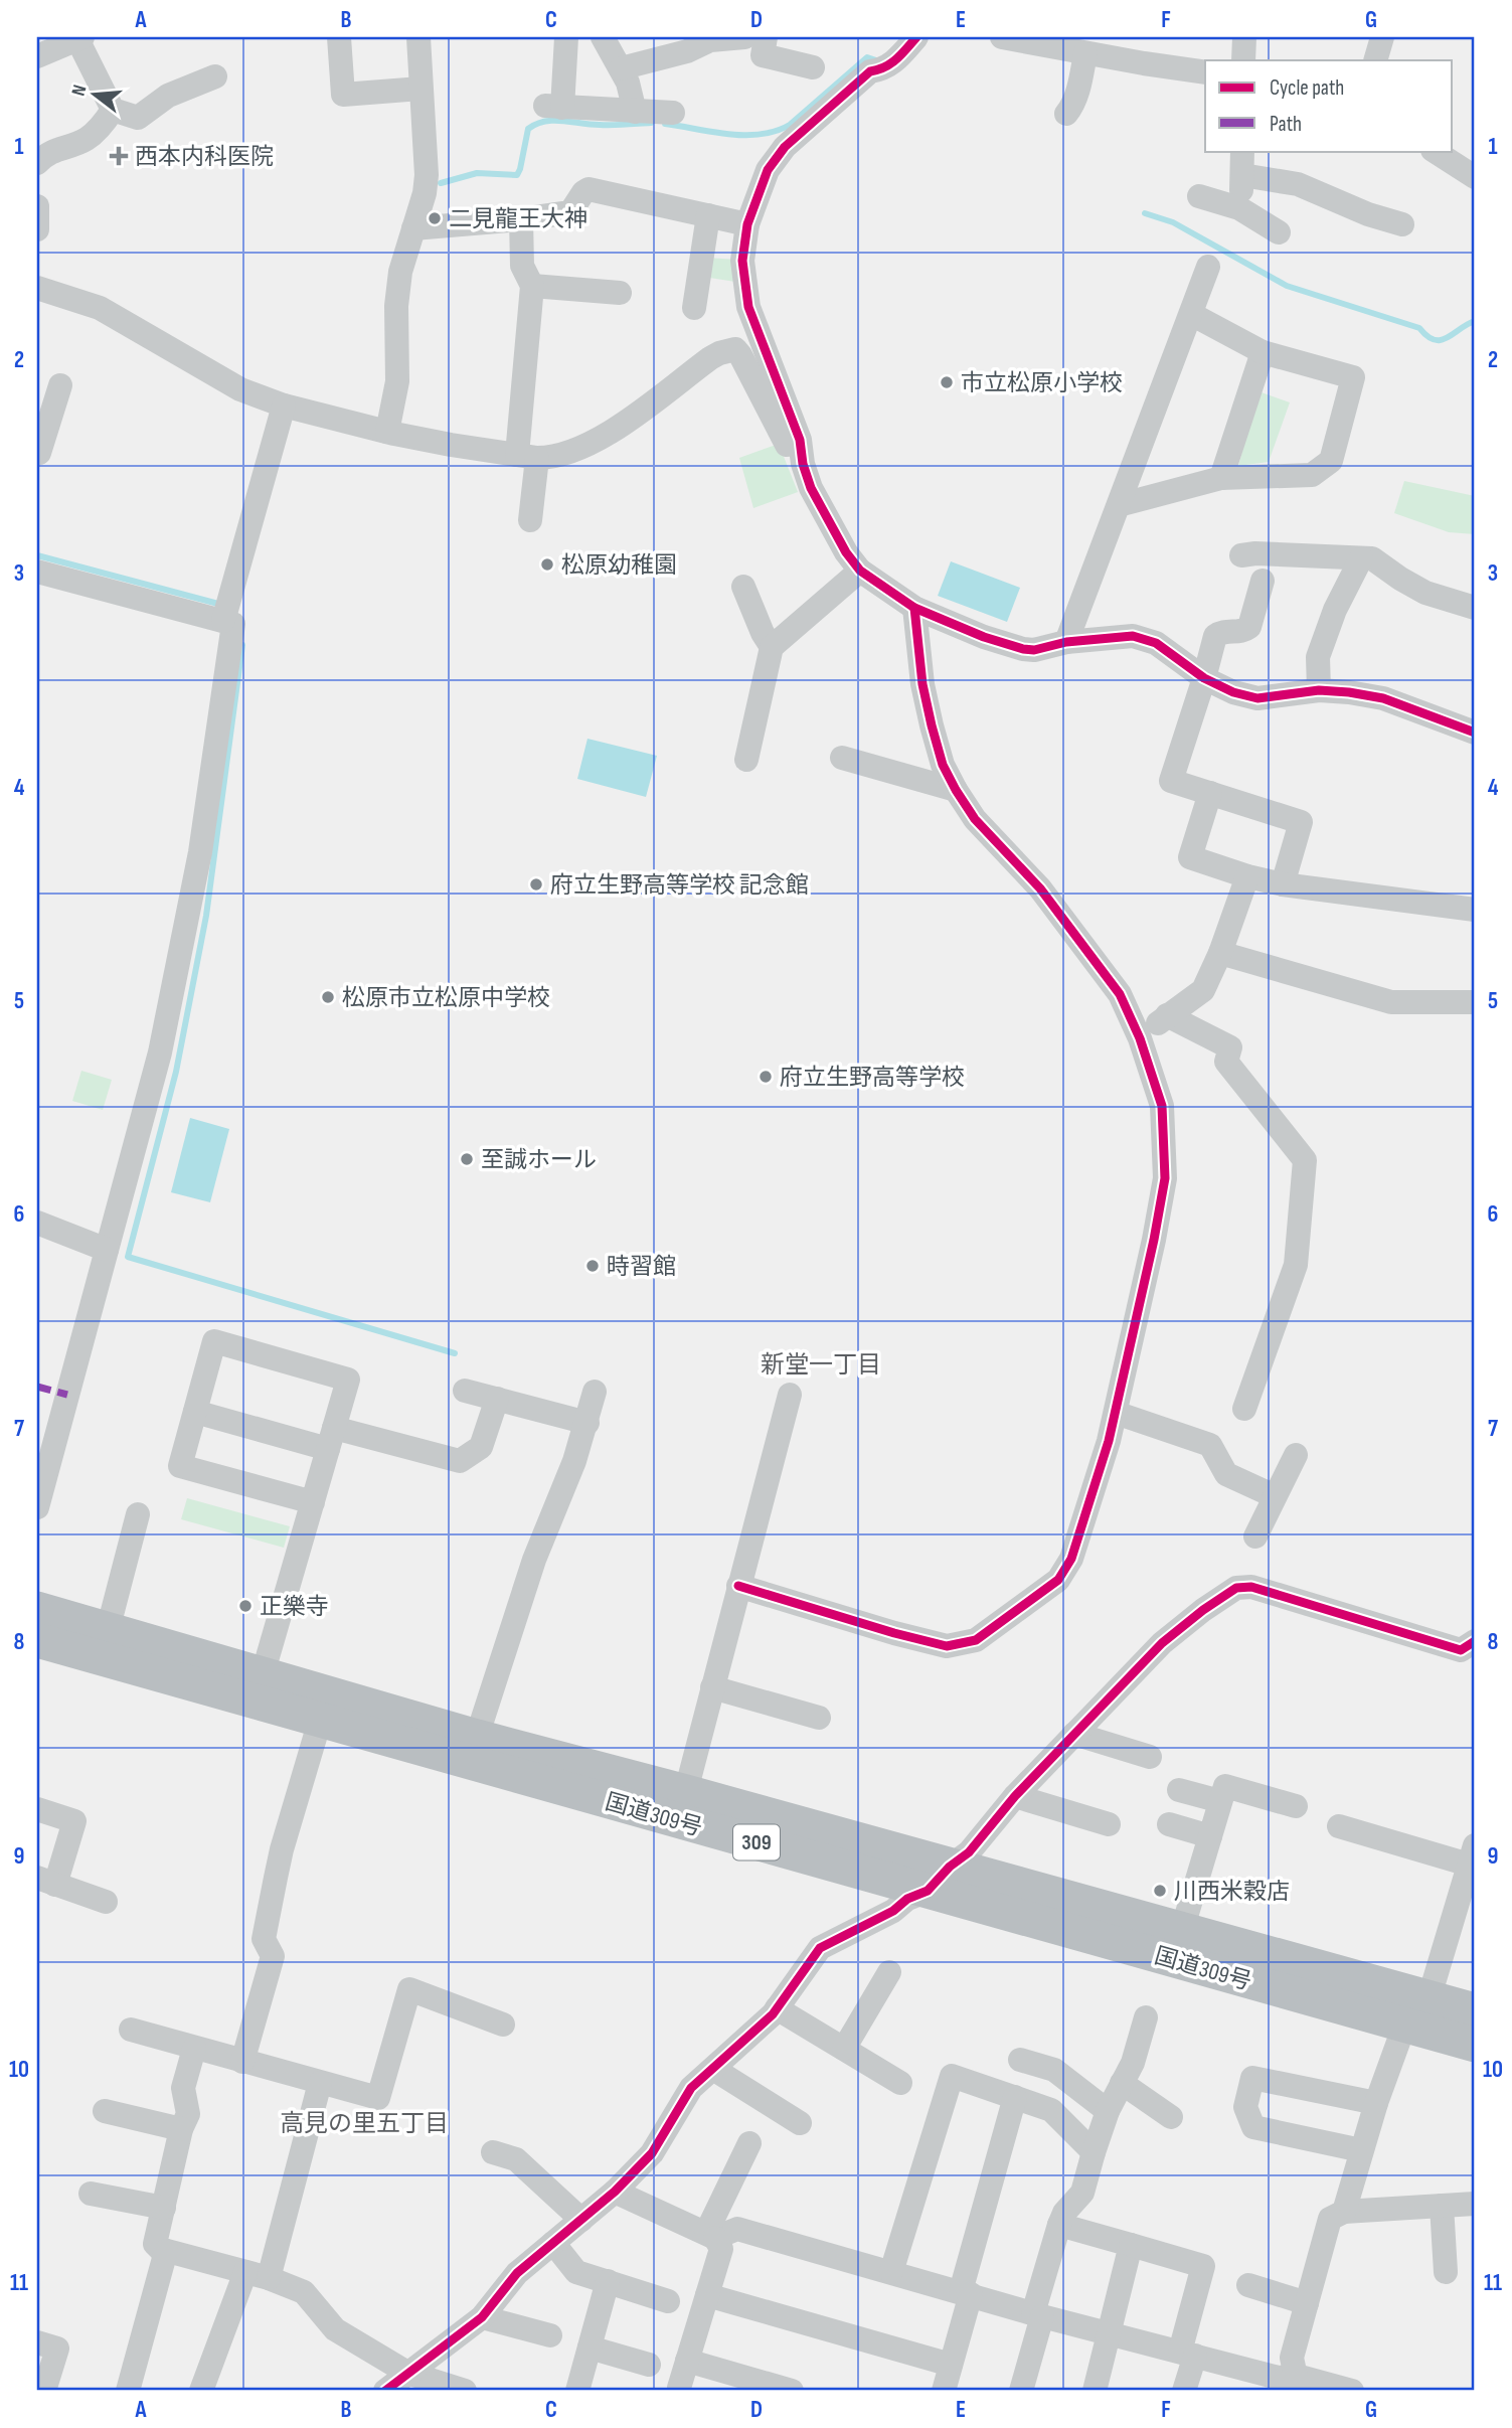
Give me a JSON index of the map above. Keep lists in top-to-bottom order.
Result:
{
  "streets": {
    "highway": ["国道309号", "309"]
  },
  "districts": ["新堂一丁目", "高見の里五丁目"],
  "places": {
    "health": ["西本内科医院"],
    "other": [
      "二見龍王大神",
      "市立松原小学校",
      "松原幼稚園",
      "府立生野高等学校 記念館",
      "松原市立松原中学校",
      "府立生野高等学校",
      "至誠ホール",
      "時習館",
      "正樂寺",
      "川西米穀店"
    ]
  },
  "legend": ["Cycle path", "Path"],
  "north": "left",
  "grid": {
    "columns": [
      "A",
      "B",
      "C",
      "D",
      "E",
      "F",
      "G"
    ],
    "rows": [
      "1",
      "2",
      "3",
      "4",
      "5",
      "6",
      "7",
      "8",
      "9",
      "10",
      "11"
    ]
  }
}
